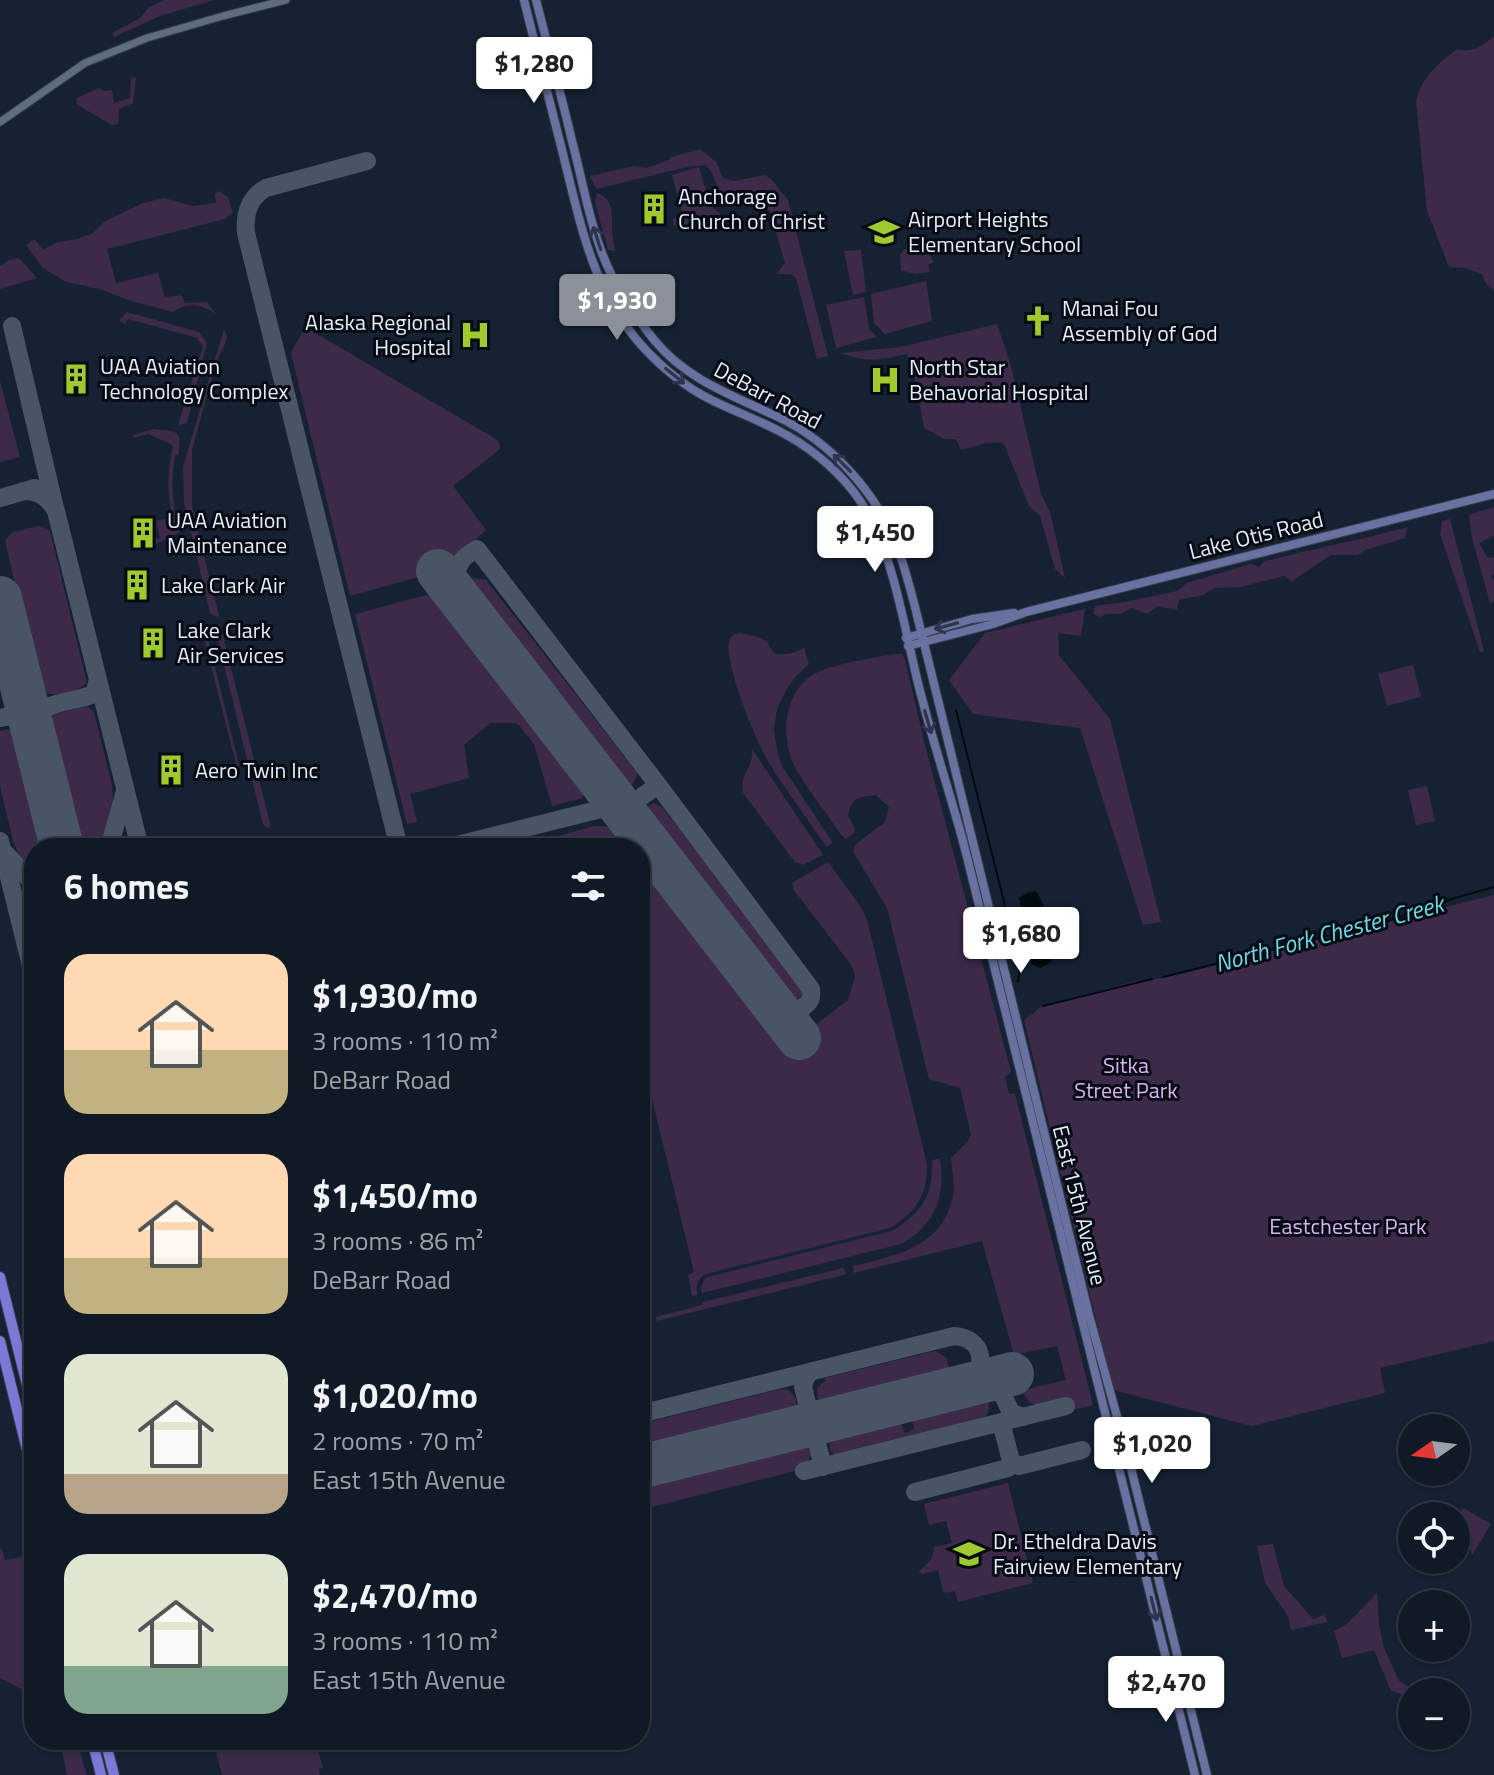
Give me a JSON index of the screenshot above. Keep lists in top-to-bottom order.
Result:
{
  "streets": {
    "main road": ["DeBarr Road", "Lake Otis Road", "East 15th Avenue"]
  },
  "crossings": [
    ["DeBarr Road", "Lake Otis Road"],
    ["DeBarr Road", "East 15th Avenue"],
    ["Lake Otis Road", "East 15th Avenue"]
  ],
  "water": ["North Fork Chester Creek"],
  "parks": ["Sitka Street Park", "Eastchester Park"],
  "places": {
    "building": [
      "Anchorage Church of Christ",
      "UAA Aviation Technology Complex",
      "UAA Aviation Maintenance",
      "Lake Clark Air",
      "Lake Clark Air Services",
      "Aero Twin Inc"
    ],
    "school or university": ["Airport Heights Elementary School", "Dr. Etheldra Davis Fairview Elementary"],
    "church": ["Manai Fou Assembly of God"],
    "hospital": ["Alaska Regional Hospital", "North Star Behavorial Hospital"]
  },
  "north": "left",
  "page": {
    "price": [
      "$1,280",
      "$1,930",
      "$1,450",
      "$1,680",
      "$1,020",
      "$2,470"
    ],
    "heading": "6 homes",
    "list": [
      {
        "name": "$1,930/mo",
        "note": "3 rooms · 110 m² · DeBarr Road"
      },
      {
        "name": "$1,450/mo",
        "note": "3 rooms · 86 m² · DeBarr Road"
      },
      {
        "name": "$1,020/mo",
        "note": "2 rooms · 70 m² · East 15th Avenue"
      },
      {
        "name": "$2,470/mo",
        "note": "3 rooms · 110 m² · East 15th Avenue"
      }
    ],
    "map_buttons": ["+", "−"]
  }
}
